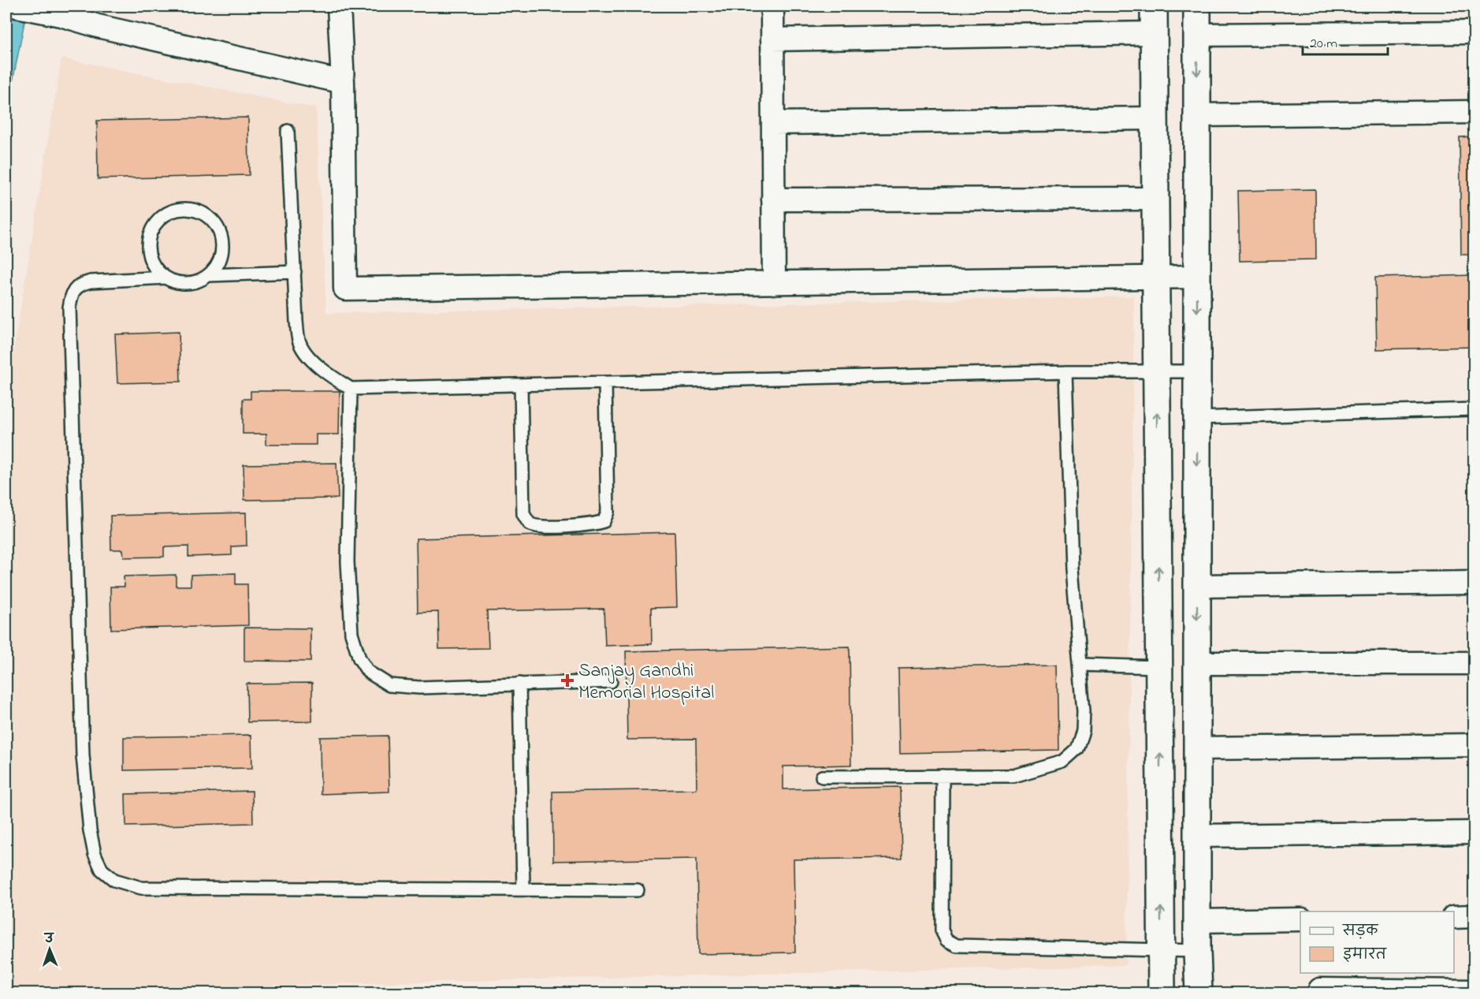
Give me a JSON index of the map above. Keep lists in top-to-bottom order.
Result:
{
  "places": {
    "health": ["Sanjay Gandhi Memorial Hospital"]
  },
  "legend": ["सड़क", "इमारत"],
  "scale_bar": "20 m",
  "north": "top"
}
